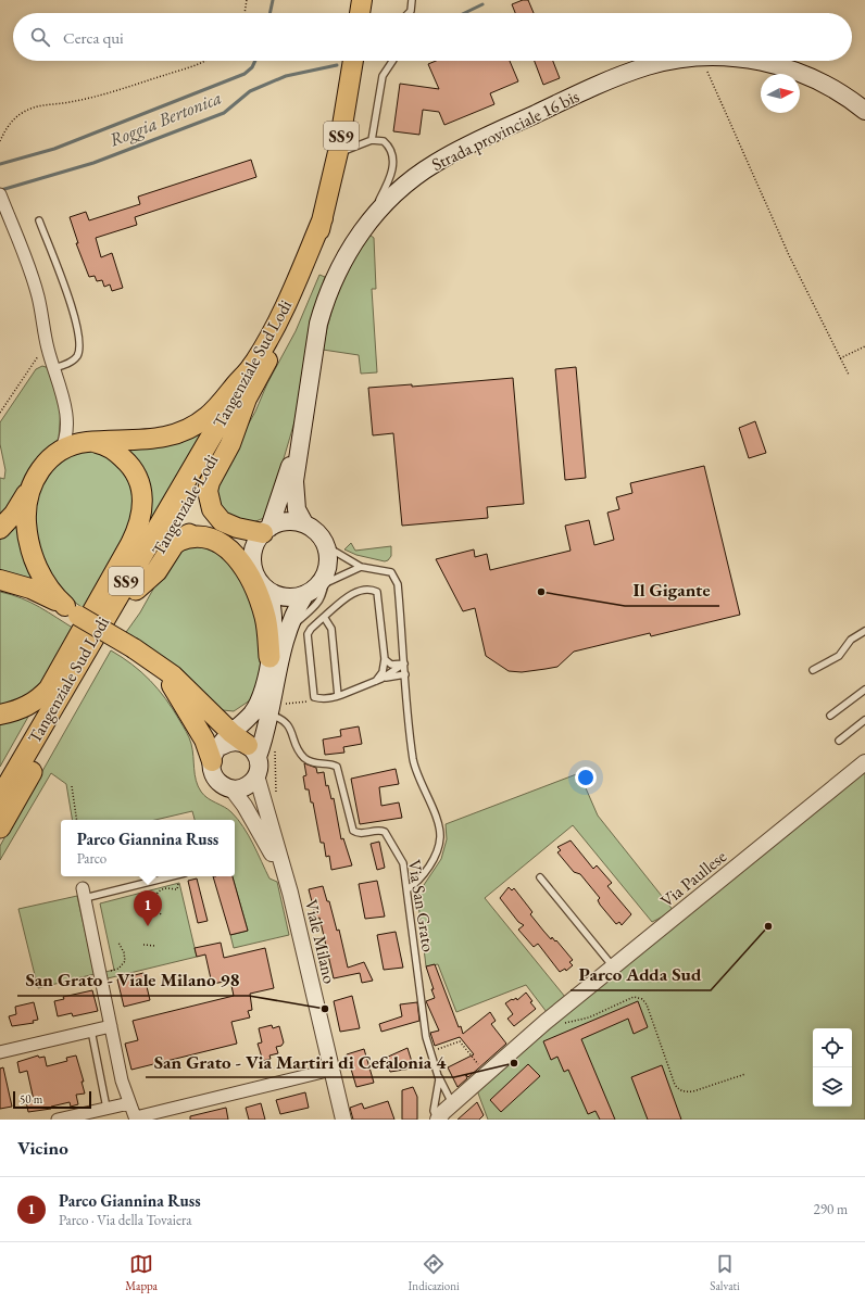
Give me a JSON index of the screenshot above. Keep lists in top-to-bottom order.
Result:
{
  "streets": {
    "highway": ["SS9", "Tangenziale Sud Lodi", "Tangenziale Lodi"],
    "main road": ["Strada provinciale 16 bis"],
    "street": ["Via Paullese", "Viale Milano"],
    "lane": ["Via San Grato"]
  },
  "crossings": [
    ["SS9", "Tangenziale Sud Lodi"],
    ["SS9", "Tangenziale Lodi"],
    ["Tangenziale Sud Lodi", "Tangenziale Lodi"],
    ["Via Paullese", "Via San Grato"]
  ],
  "water": ["Roggia Bertonica"],
  "places": [
    "Il Gigante",
    "Parco Adda Sud",
    "San Grato - Viale Milano 98",
    "San Grato - Via Martiri di Cefalonia 4"
  ],
  "scale_bar": "50 m",
  "north": "right",
  "page": {
    "search": "Cerca qui",
    "popup": ["Parco Giannina Russ", "Parco"],
    "pins": "1",
    "scale": "50 m",
    "heading": "Vicino",
    "list": [
      {
        "mark": "1",
        "name": "Parco Giannina Russ",
        "note": "Parco · Via della Tovaiera",
        "value": "290 m"
      }
    ],
    "nav": ["Mappa", "Indicazioni", "Salvati"]
  }
}
